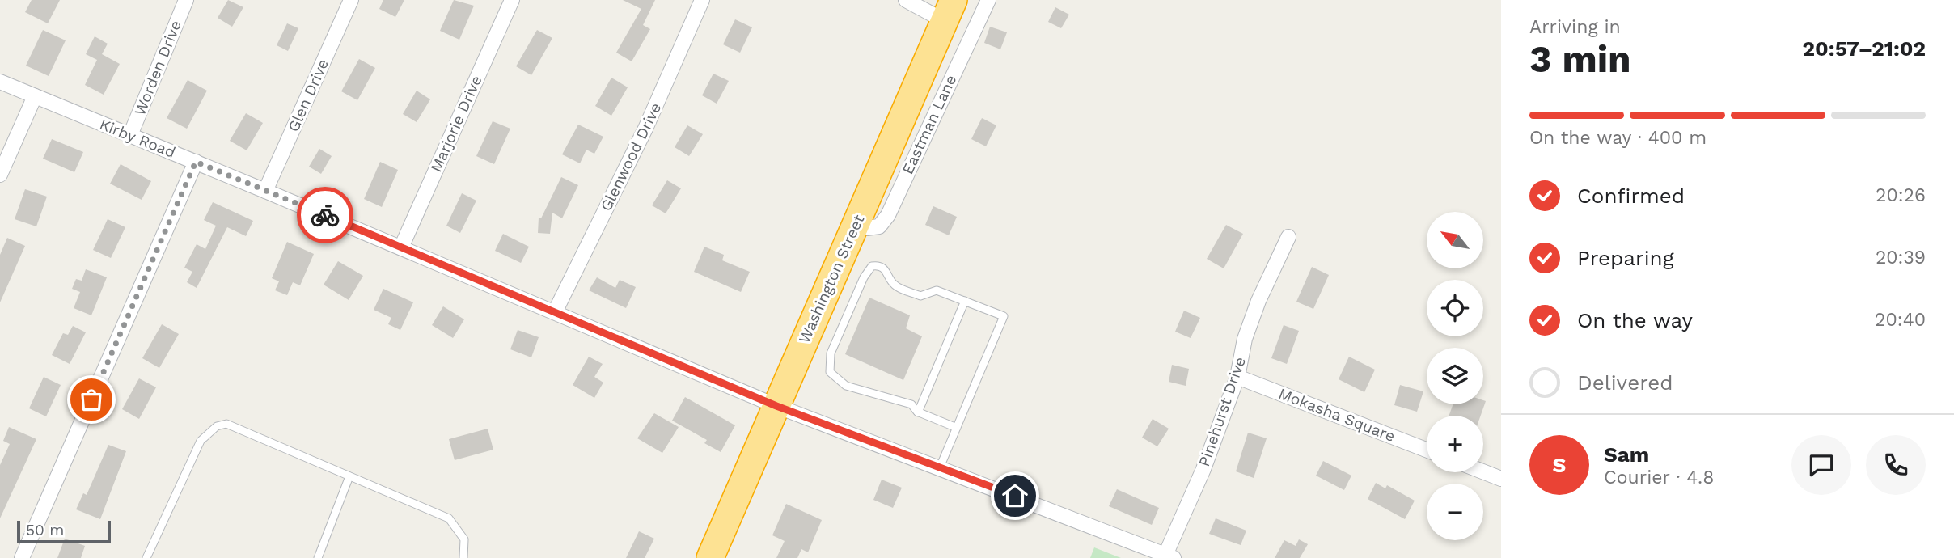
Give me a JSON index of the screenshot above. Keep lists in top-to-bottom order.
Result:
{
  "streets": {
    "highway": ["Washington Street"],
    "street": [
      "Worden Drive",
      "Glen Drive",
      "Marjorie Drive",
      "Eastman Lane",
      "Kirby Road",
      "Glenwood Drive",
      "Pinehurst Drive",
      "Mokasha Square"
    ]
  },
  "crossings": [
    ["Worden Drive", "Kirby Road"],
    ["Glen Drive", "Kirby Road"],
    ["Marjorie Drive", "Kirby Road"],
    ["Eastman Lane", "Washington Street"],
    ["Kirby Road", "Glenwood Drive"],
    ["Kirby Road", "Washington Street"],
    ["Kirby Road", "Pinehurst Drive"],
    ["Pinehurst Drive", "Mokasha Square"]
  ],
  "scale_bar": "50 m",
  "north": "top left",
  "page": {
    "heading": ["3 min", "Arriving in", "20:57–21:02"],
    "panel": ["Sam", "Courier · 4.8"],
    "bar": "On the way · 400 m",
    "list": [
      ["Confirmed", "20:26"],
      ["Preparing", "20:39"],
      ["On the way", "20:40"],
      "Delivered"
    ],
    "map_buttons": ["+", "−"],
    "round": "S",
    "scale": "50 m"
  }
}
